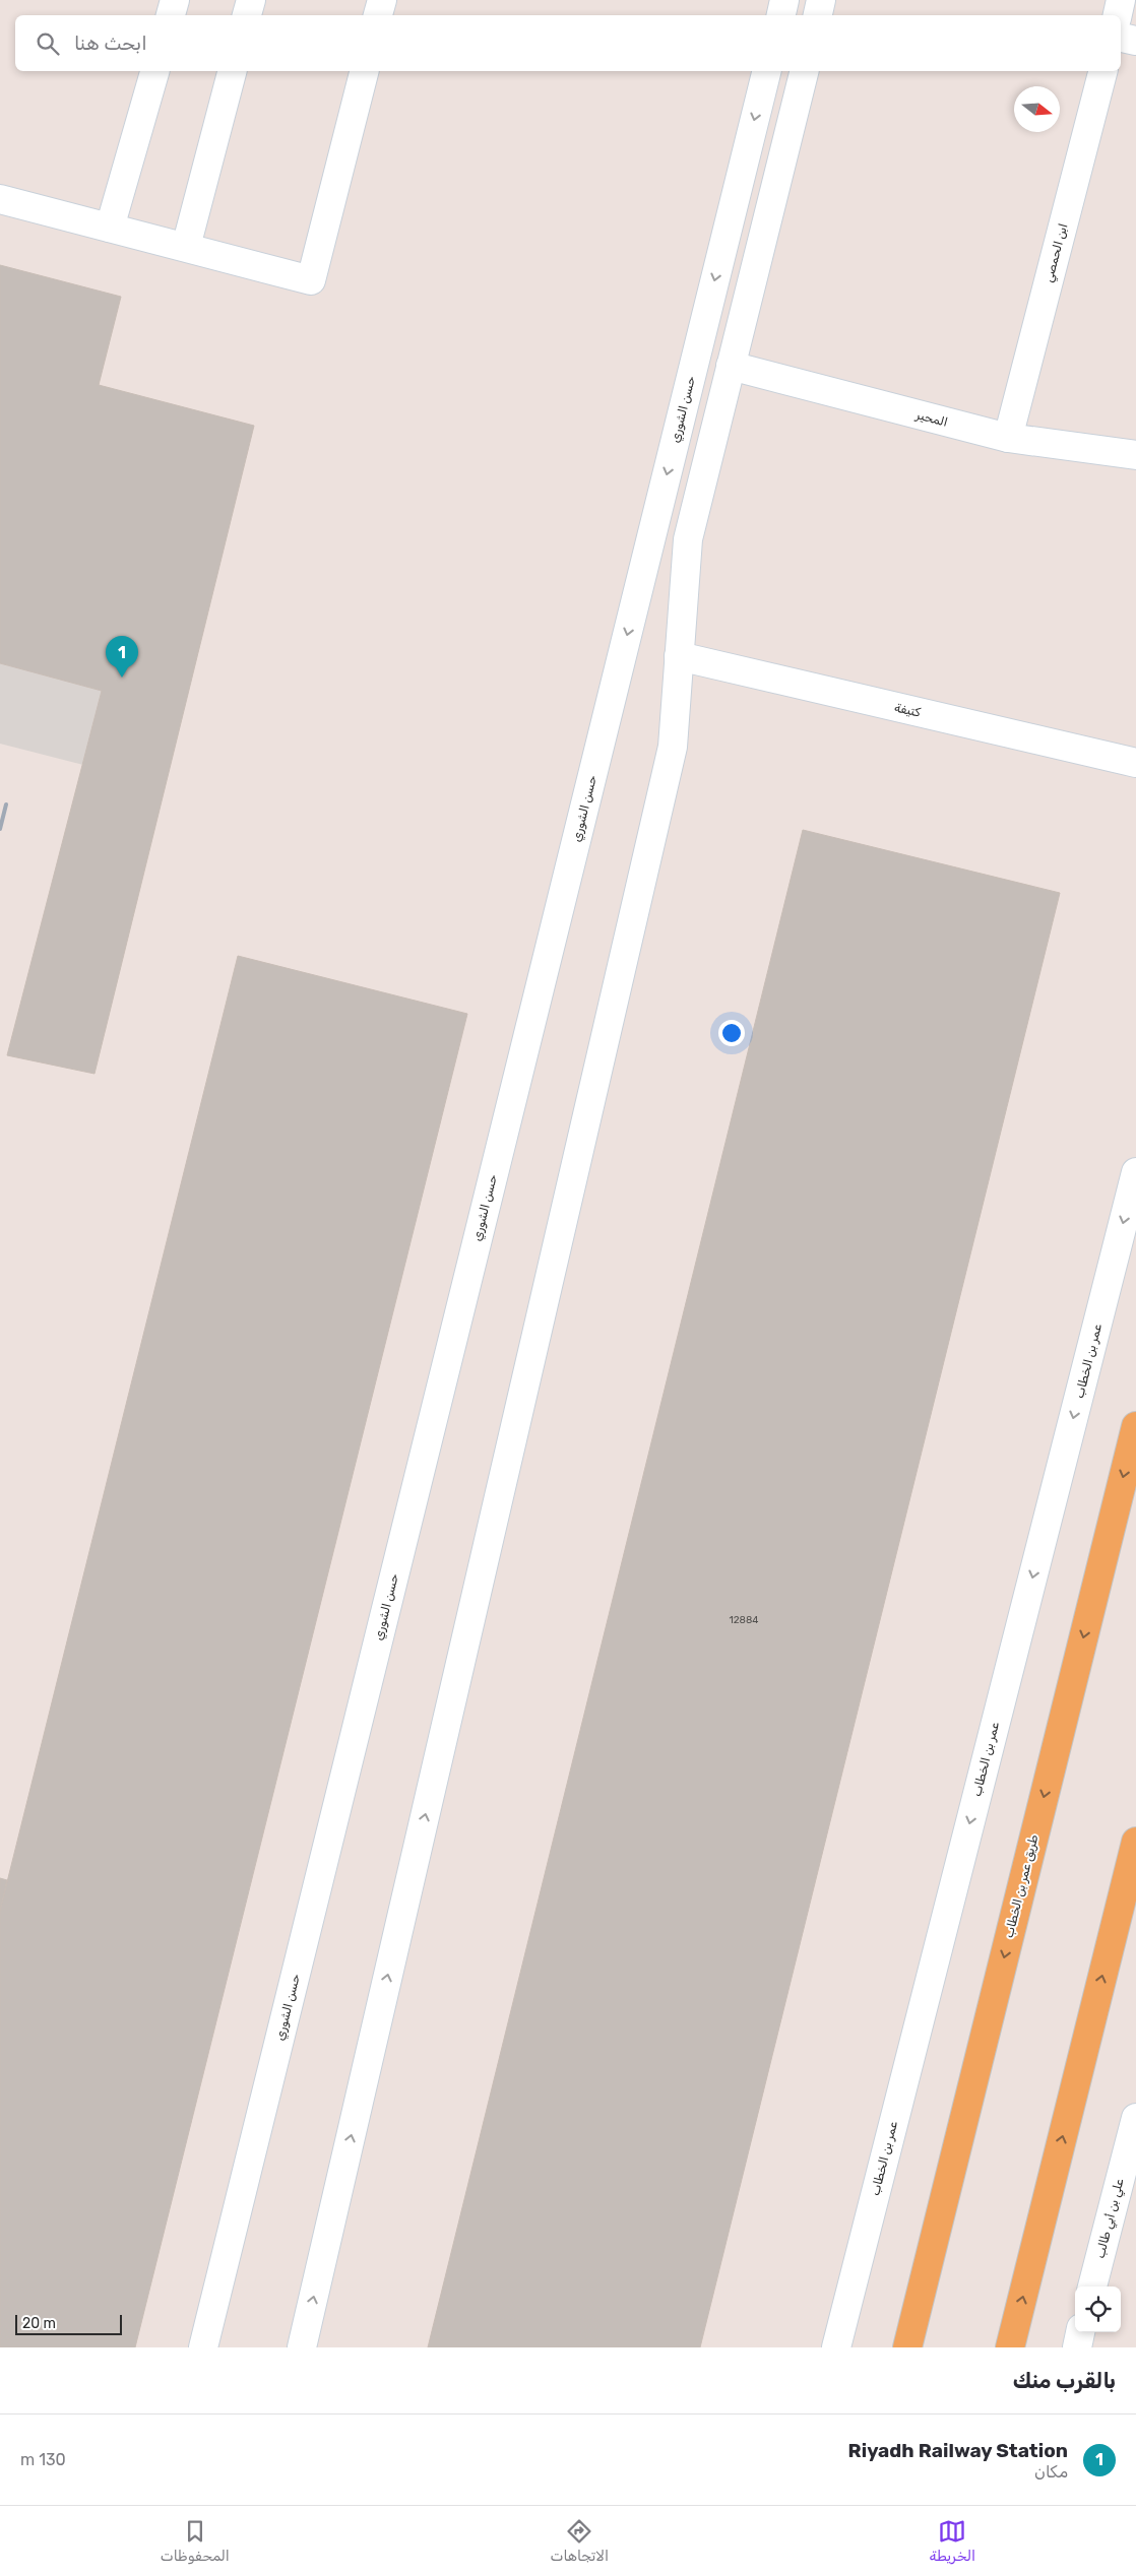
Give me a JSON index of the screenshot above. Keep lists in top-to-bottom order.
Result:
{
  "streets": {
    "main road": ["طريق عمر بن الخطاب"],
    "street": [
      "ابن الحمصي",
      "حسن الشوري",
      "المحير",
      "كتيفة",
      "عمر بن الخطاب",
      "علي بن أبي طالب"
    ]
  },
  "crossings": [
    ["ابن الحمصي", "المحير"]
  ],
  "one_way": ["عمر بن الخطاب"],
  "house_numbers": ["12884"],
  "scale_bar": "20 m",
  "north": "right",
  "page": {
    "search": "ابحث هنا",
    "pins": "1",
    "scale": "20 m",
    "heading": "بالقرب منك",
    "list": [
      {
        "mark": "1",
        "name": "Riyadh Railway Station",
        "note": "مكان",
        "value": "130 m"
      }
    ],
    "nav": ["الخريطة", "الاتجاهات", "المحفوظات"]
  }
}
